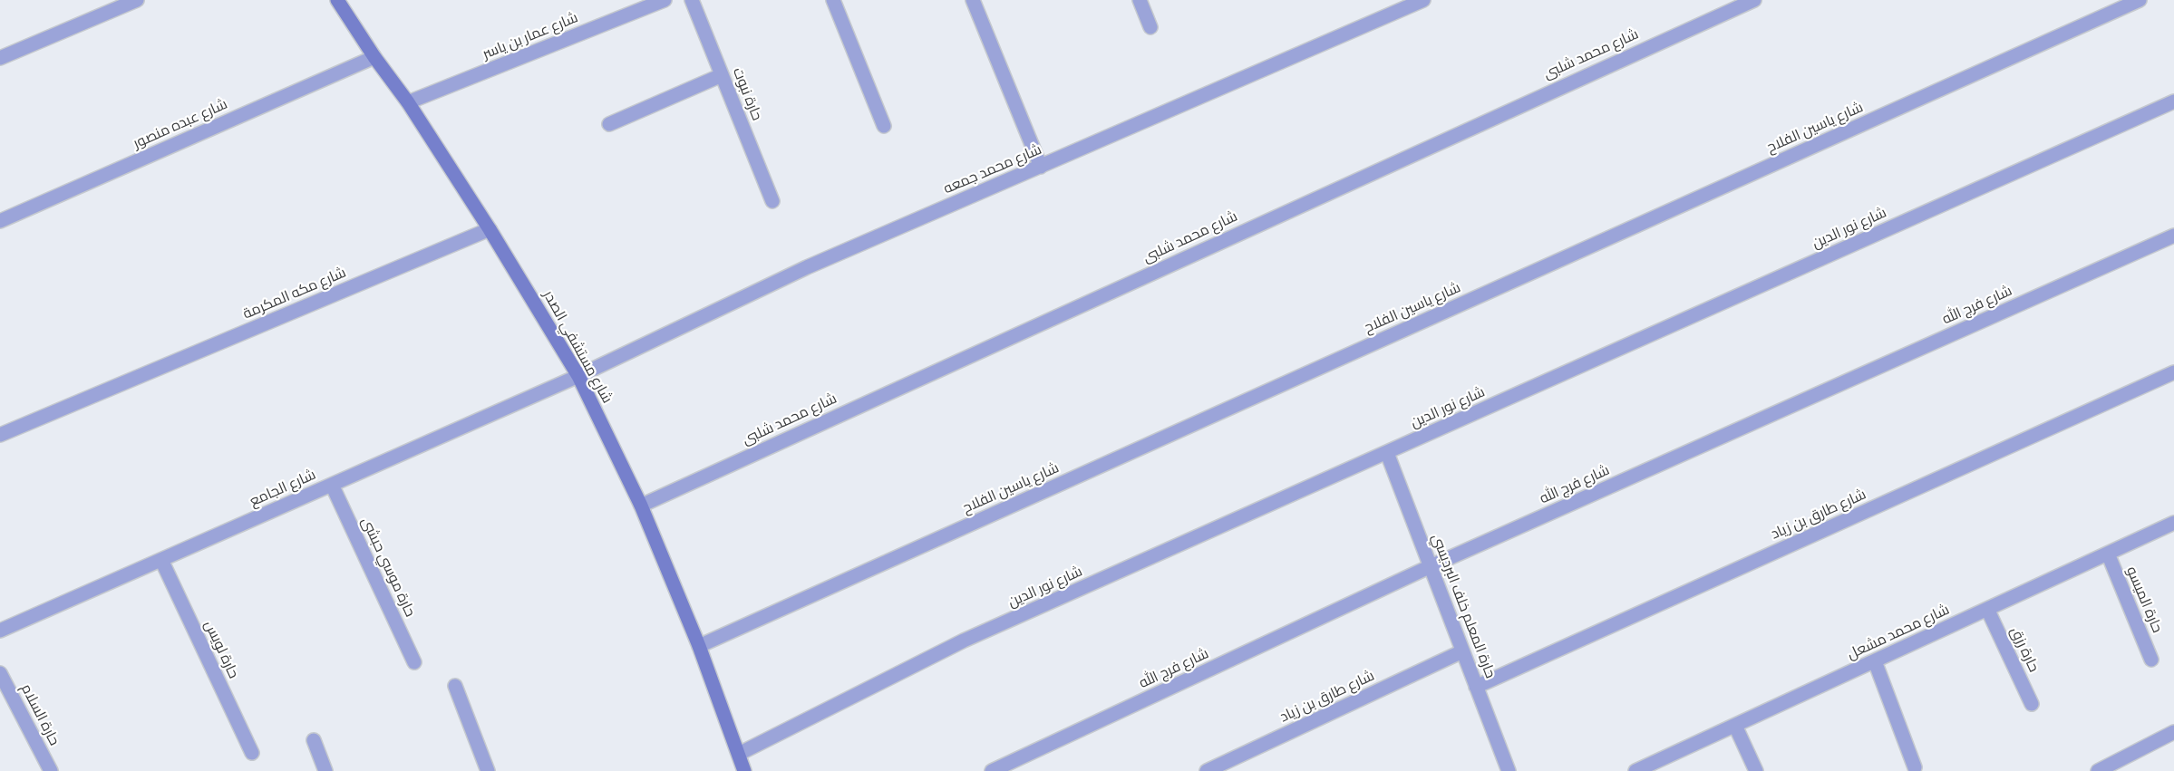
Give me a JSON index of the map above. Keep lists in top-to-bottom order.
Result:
{
  "streets": {
    "street": [
      "شارع عمار بن ياسر",
      "شارع محمد شلبى",
      "حارة نبوت",
      "شارع عبده منصور",
      "شارع ياسين الفلاح",
      "شارع محمد جمعه",
      "شارع نور الدين",
      "شارع مكه المكرمة",
      "شارع فرج الله",
      "شارع مستشفي الصدر",
      "شارع الجامع",
      "شارع طارق بن زياد",
      "حارة موسي حبشى",
      "حارة الميسو",
      "حارة المعلم خلف البرديسي",
      "شارع محمد مشعل",
      "حارة لويس",
      "حارة رزق",
      "حارة السلام"
    ]
  },
  "crossings": [
    ["شارع عمار بن ياسر", "شارع مستشفي الصدر"],
    ["شارع محمد شلبى", "شارع مستشفي الصدر"],
    ["شارع عبده منصور", "شارع مستشفي الصدر"],
    ["شارع ياسين الفلاح", "شارع مستشفي الصدر"],
    ["شارع محمد جمعه", "شارع مستشفي الصدر"],
    ["شارع محمد جمعه", "شارع الجامع"],
    ["شارع نور الدين", "شارع مستشفي الصدر"],
    ["شارع نور الدين", "حارة المعلم خلف البرديسي"],
    ["شارع مكه المكرمة", "شارع مستشفي الصدر"],
    ["شارع فرج الله", "حارة المعلم خلف البرديسي"],
    ["شارع مستشفي الصدر", "شارع الجامع"],
    ["شارع الجامع", "حارة موسي حبشى"],
    ["شارع الجامع", "حارة لويس"],
    ["شارع طارق بن زياد", "حارة المعلم خلف البرديسي"],
    ["حارة الميسو", "شارع محمد مشعل"],
    ["شارع محمد مشعل", "حارة رزق"]
  ]
}
